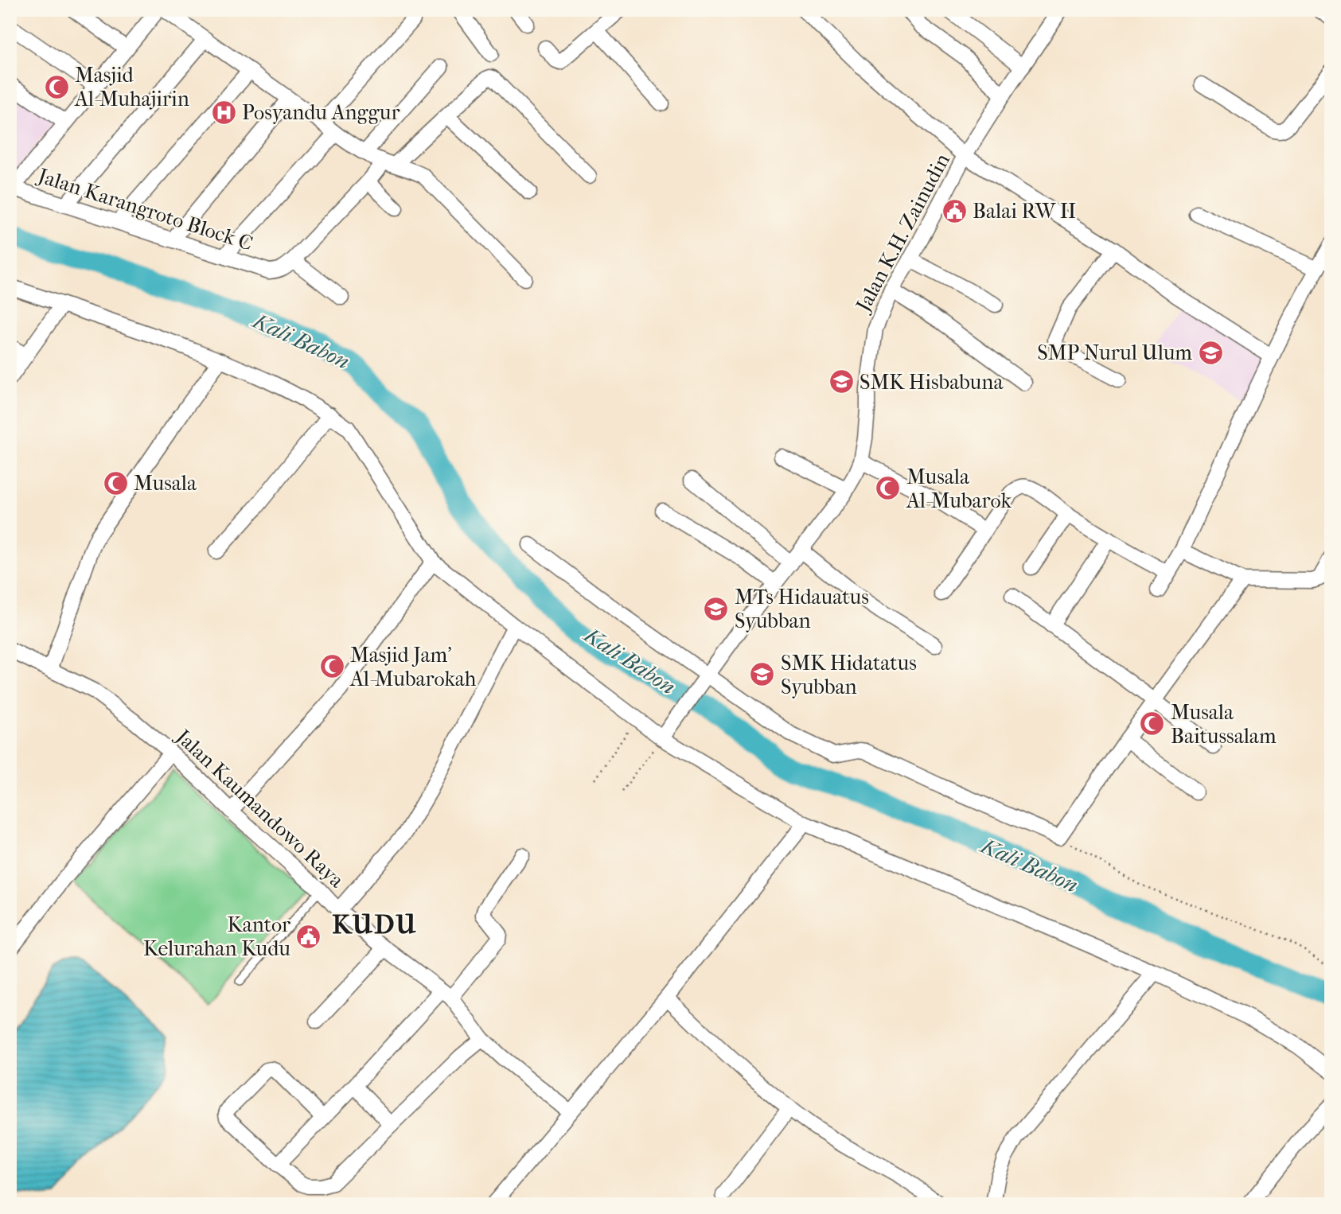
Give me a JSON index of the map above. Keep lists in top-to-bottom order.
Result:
{
  "streets": {
    "street": ["Jalan Karangroto Block C", "Jalan K.H. Zainudin", "Jalan Kaumandowo Raya"]
  },
  "districts": ["KUDU"],
  "water": ["Kali Babon"],
  "places": {
    "mosque": [
      "Masjid Al-Muhajirin",
      "Musala",
      "Musala Al-Mubarok",
      "Masjid Jam' Al-Mubarokah",
      "Musala Baitussalam"
    ],
    "hospital": ["Posyandu Anggur"],
    "public building": ["Balai RW II", "Kantor Kelurahan Kudu"],
    "school or university": [
      "SMP Nurul Ulum",
      "SMK Hisbabuna",
      "MTs Hidauatus Syubban",
      "SMK Hidatatus Syubban"
    ]
  }
}
